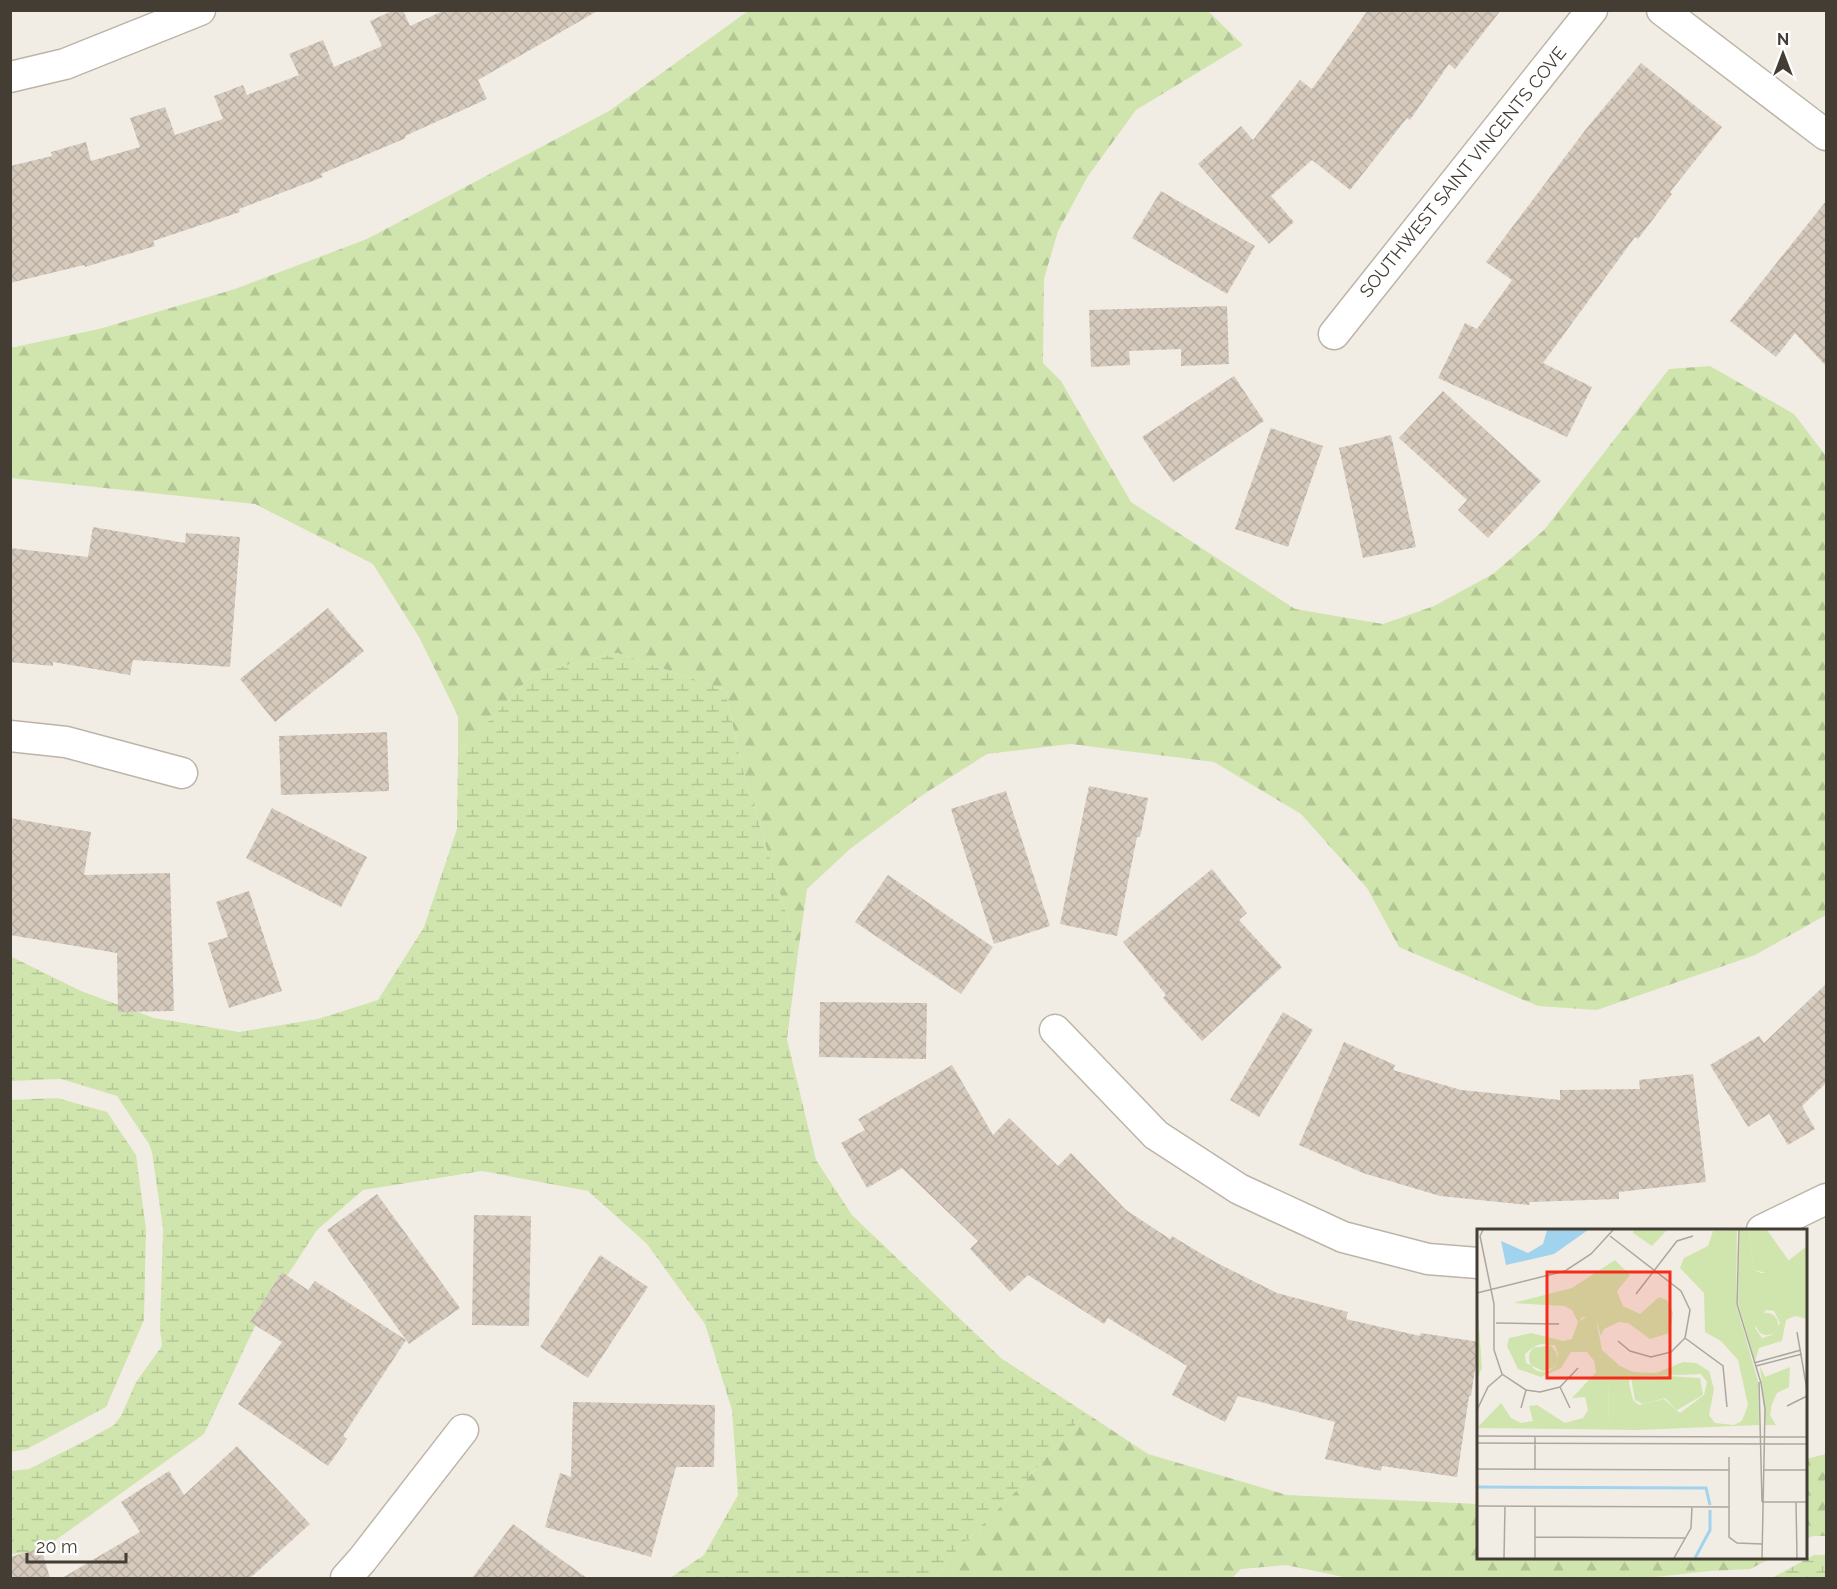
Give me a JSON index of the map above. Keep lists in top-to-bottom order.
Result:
{
  "streets": {
    "street": ["SOUTHWEST SAINT VINCENTS COVE"]
  },
  "scale_bar": "20 m",
  "north": "top"
}
